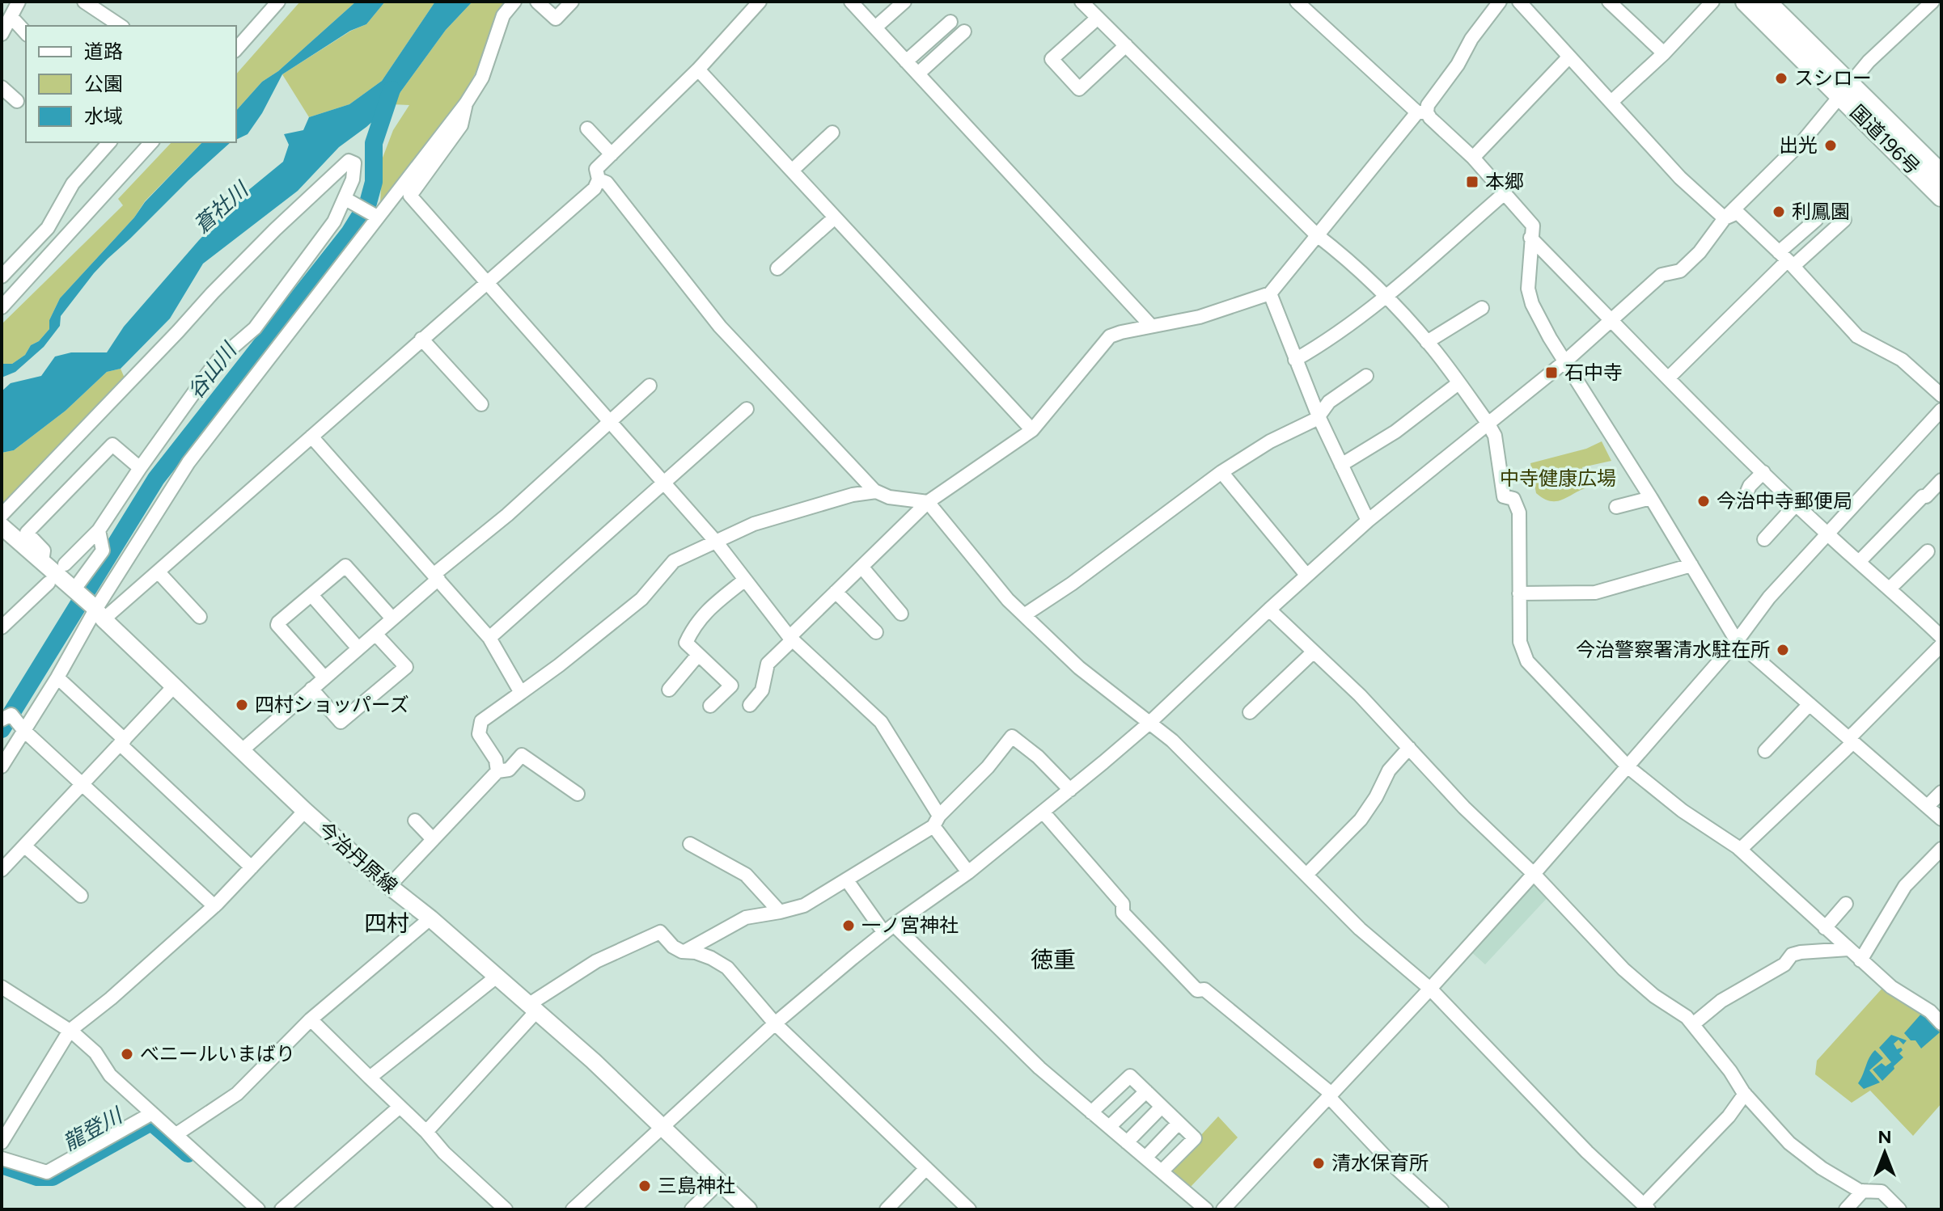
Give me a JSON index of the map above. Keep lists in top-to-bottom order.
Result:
{
  "streets": {
    "highway": ["国道196号"],
    "main road": ["今治丹原線"]
  },
  "districts": ["四村", "徳重"],
  "water": ["蒼社川", "谷山川", "龍登川"],
  "parks": ["中寺健康広場"],
  "places": {
    "other": [
      "スシロー",
      "出光",
      "利鳳園",
      "今治中寺郵便局",
      "今治警察署清水駐在所",
      "四村ショッパーズ",
      "一ノ宮神社",
      "べニールいまばり",
      "清水保育所",
      "三島神社"
    ],
    "transit": ["本郷", "石中寺"]
  },
  "legend": ["道路", "公園", "水域"],
  "north": "top"
}
